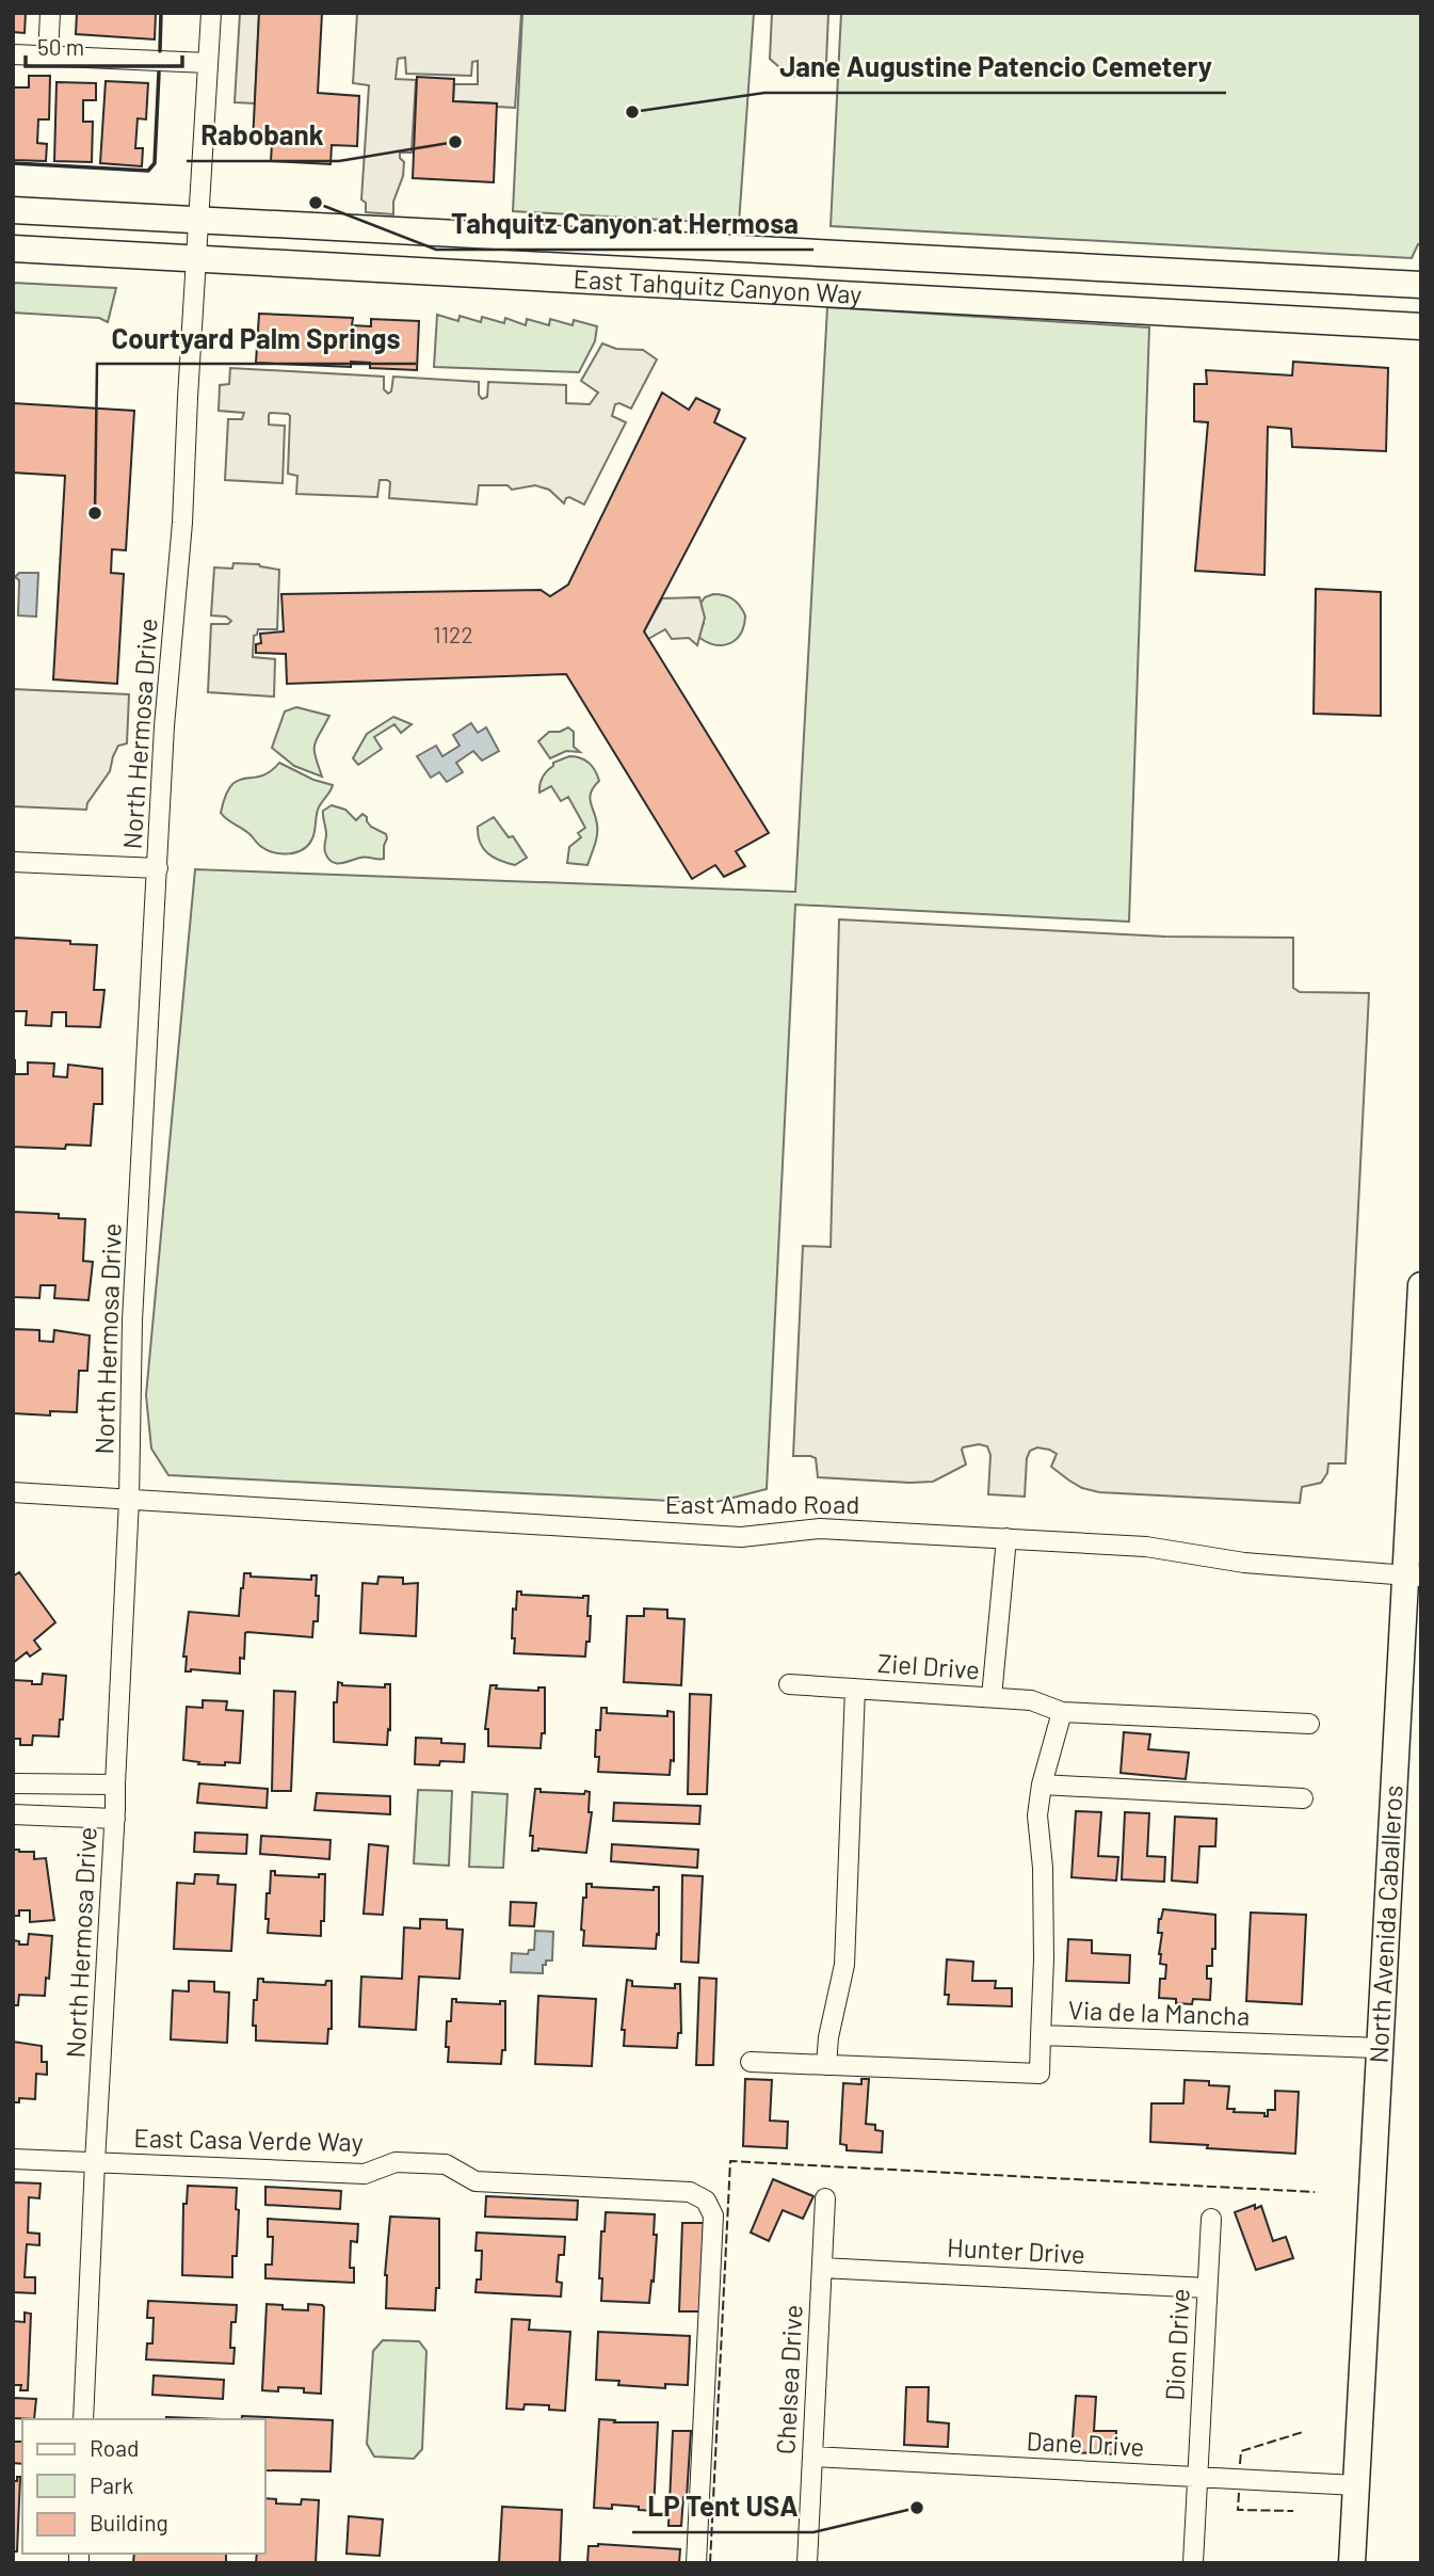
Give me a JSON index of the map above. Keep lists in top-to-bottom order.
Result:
{
  "streets": {
    "main road": ["East Tahquitz Canyon Way", "North Avenida Caballeros"],
    "street": [
      "North Hermosa Drive",
      "East Amado Road",
      "Ziel Drive",
      "Via de la Mancha",
      "East Casa Verde Way",
      "Hunter Drive",
      "Dion Drive",
      "Chelsea Drive",
      "Dane Drive"
    ]
  },
  "crossings": [
    ["East Tahquitz Canyon Way", "North Hermosa Drive"],
    ["North Hermosa Drive", "East Amado Road"],
    ["North Hermosa Drive", "East Casa Verde Way"],
    ["East Amado Road", "North Avenida Caballeros"],
    ["North Avenida Caballeros", "Via de la Mancha"],
    ["North Avenida Caballeros", "Dane Drive"],
    ["Hunter Drive", "Dion Drive"],
    ["Hunter Drive", "Chelsea Drive"],
    ["Dion Drive", "Dane Drive"],
    ["Chelsea Drive", "Dane Drive"]
  ],
  "places": [
    "Jane Augustine Patencio Cemetery",
    "Rabobank",
    "Tahquitz Canyon at Hermosa",
    "Courtyard Palm Springs",
    "LP Tent USA"
  ],
  "house_numbers": ["1122"],
  "legend": ["Road", "Park", "Building"],
  "scale_bar": "50 m"
}
